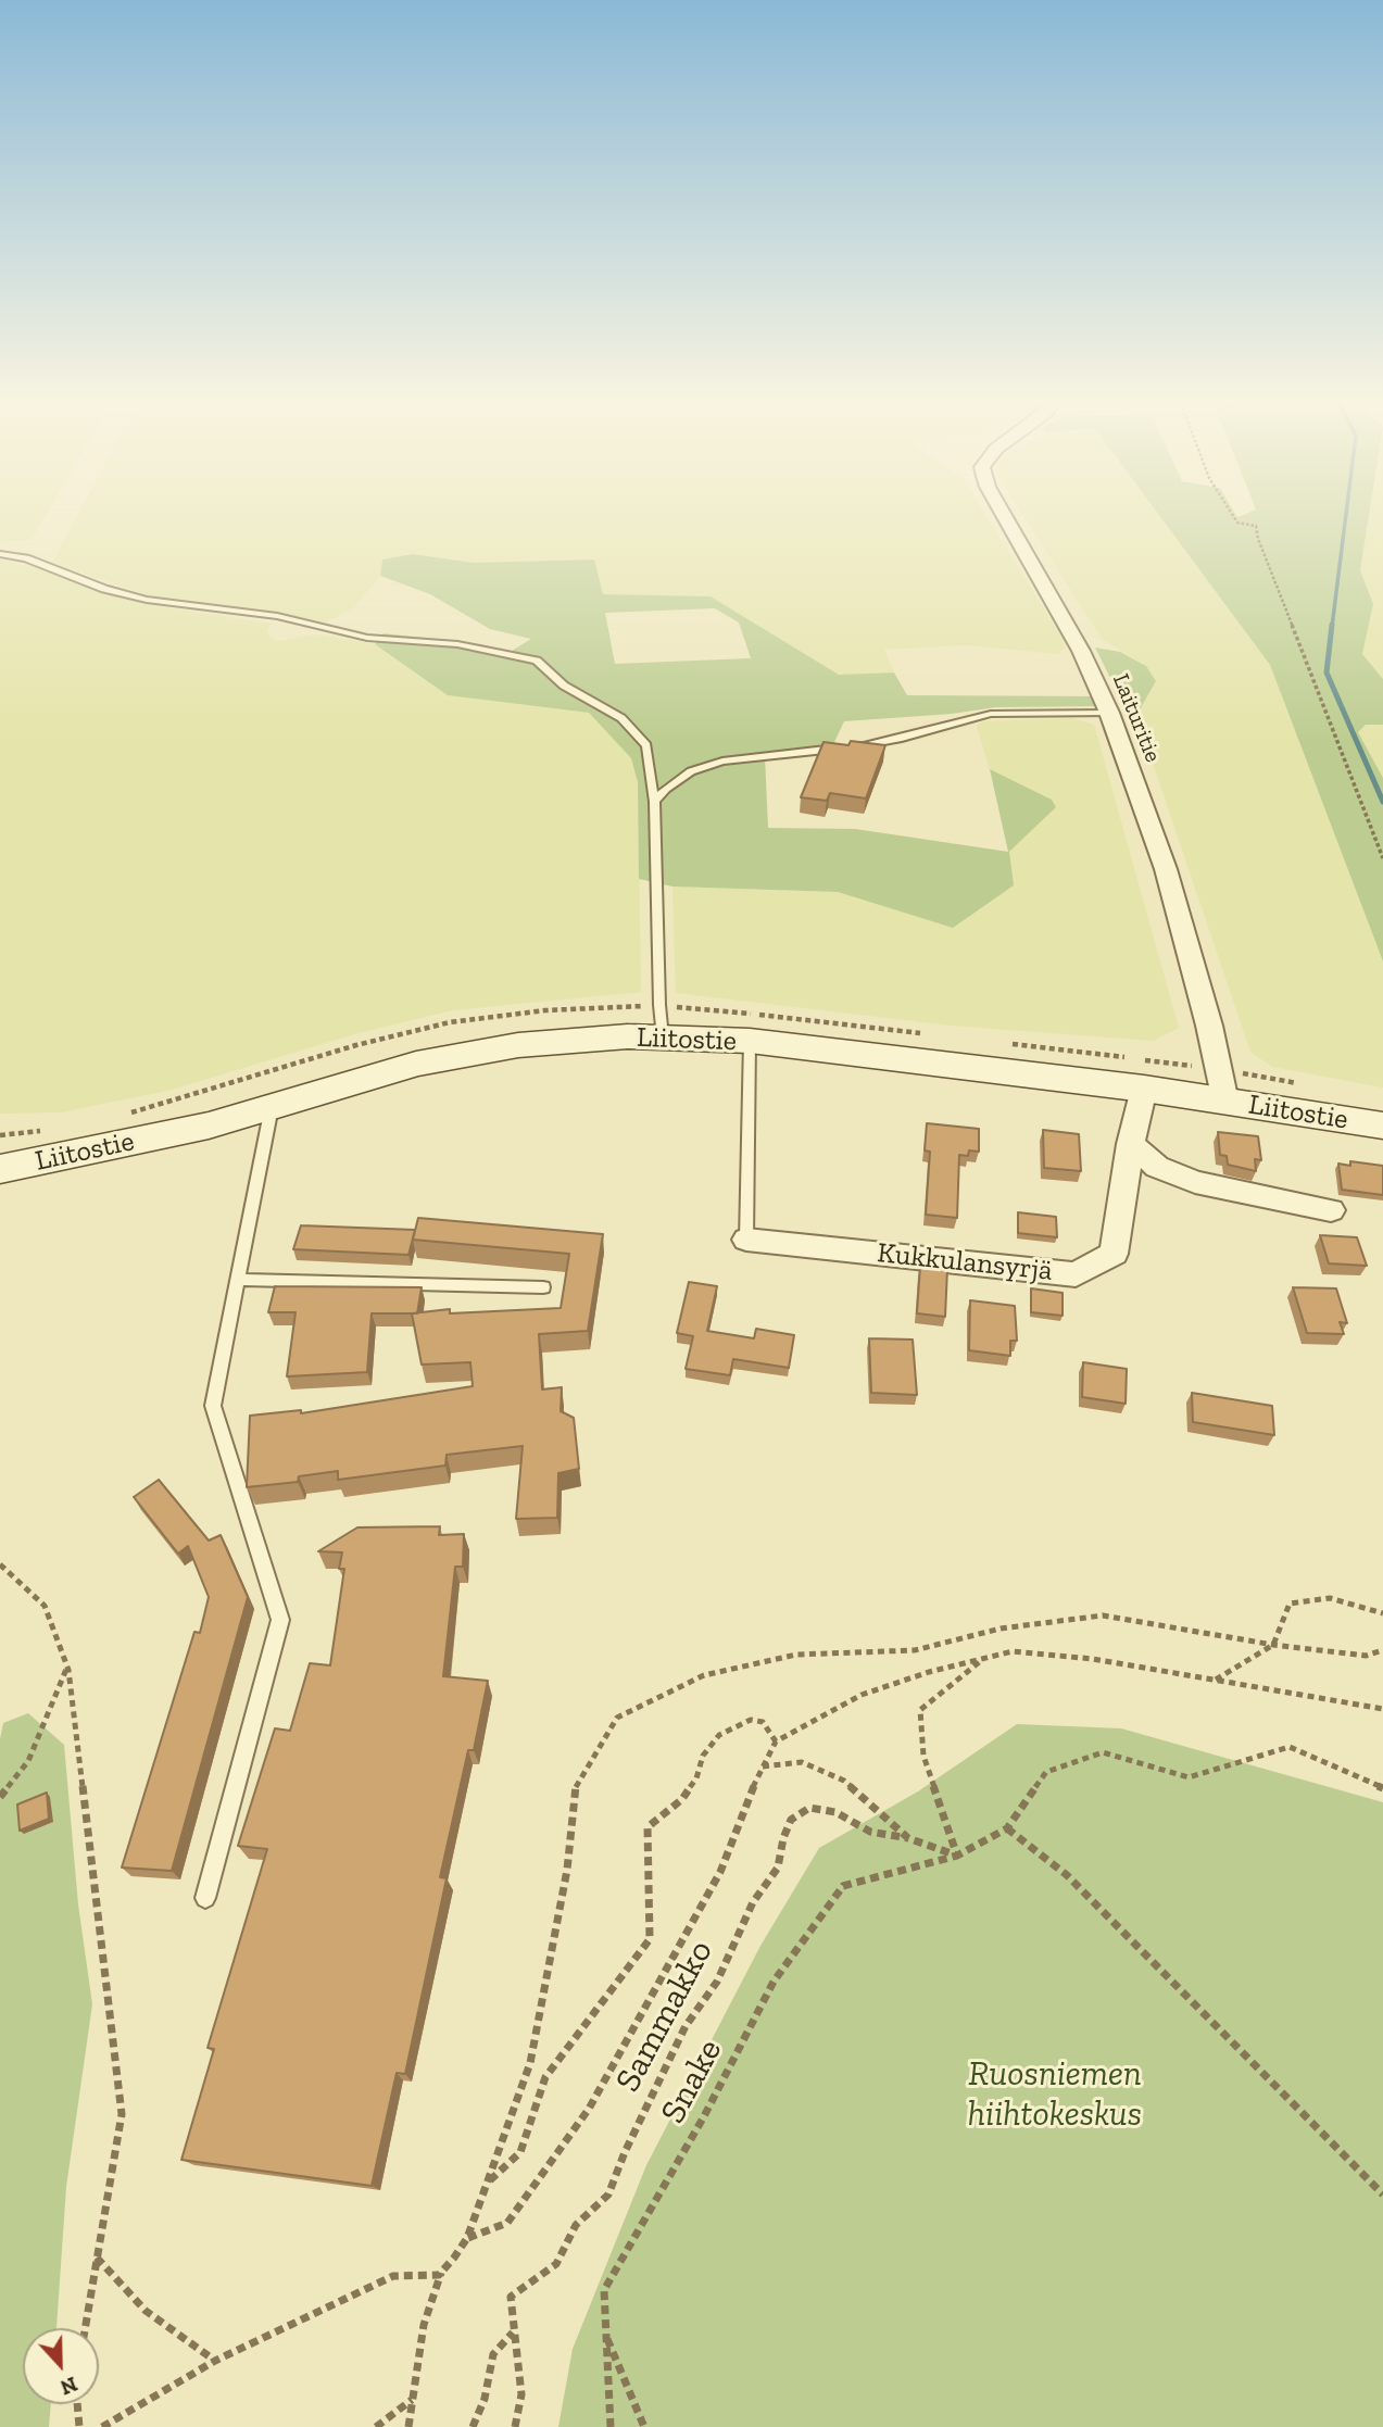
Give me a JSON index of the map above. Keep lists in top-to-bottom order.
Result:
{
  "streets": {
    "street": ["Laituritie", "Liitostie", "Kukkulansyrjä"],
    "path": ["Sammakko", "Snake"]
  },
  "crossings": [
    ["Laituritie", "Liitostie"],
    ["Liitostie", "Kukkulansyrjä"]
  ],
  "parks": ["Ruosniemen hiihtokeskus"],
  "north": "bottom"
}
